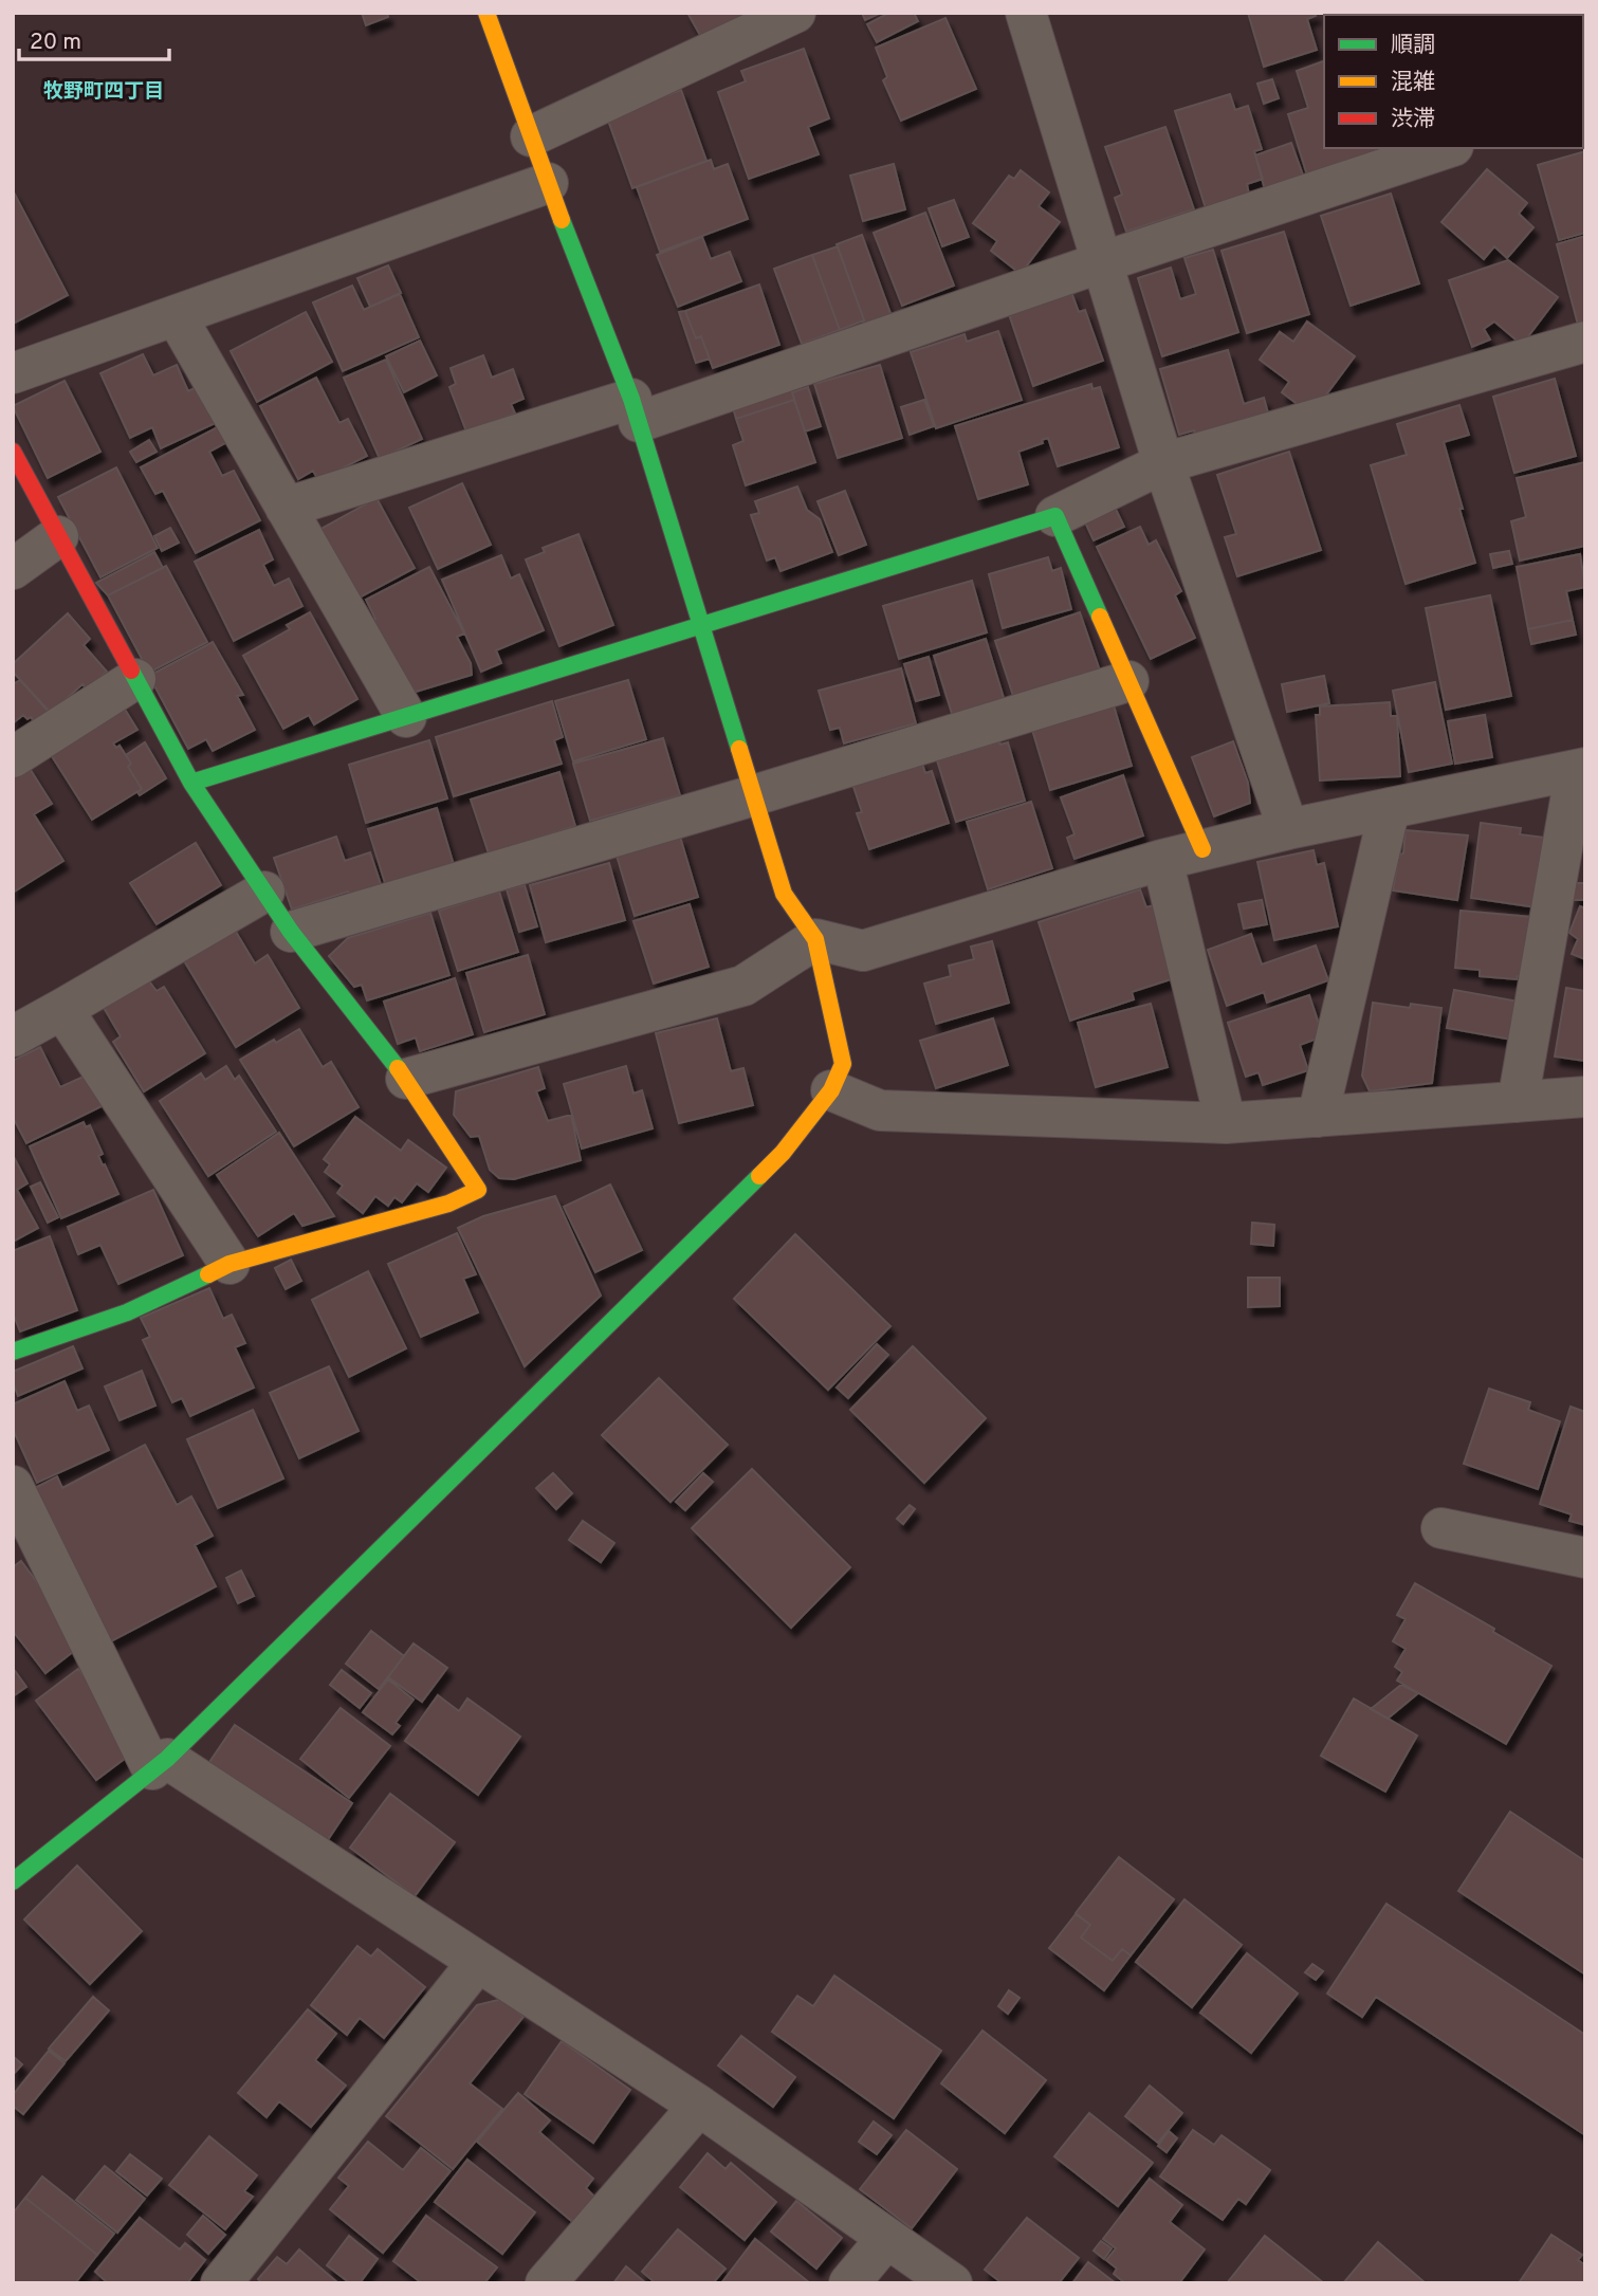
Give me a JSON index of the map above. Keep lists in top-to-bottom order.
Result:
{
  "districts": ["牧野町四丁目"],
  "legend": ["順調", "混雑", "渋滞"],
  "scale_bar": "20 m"
}
